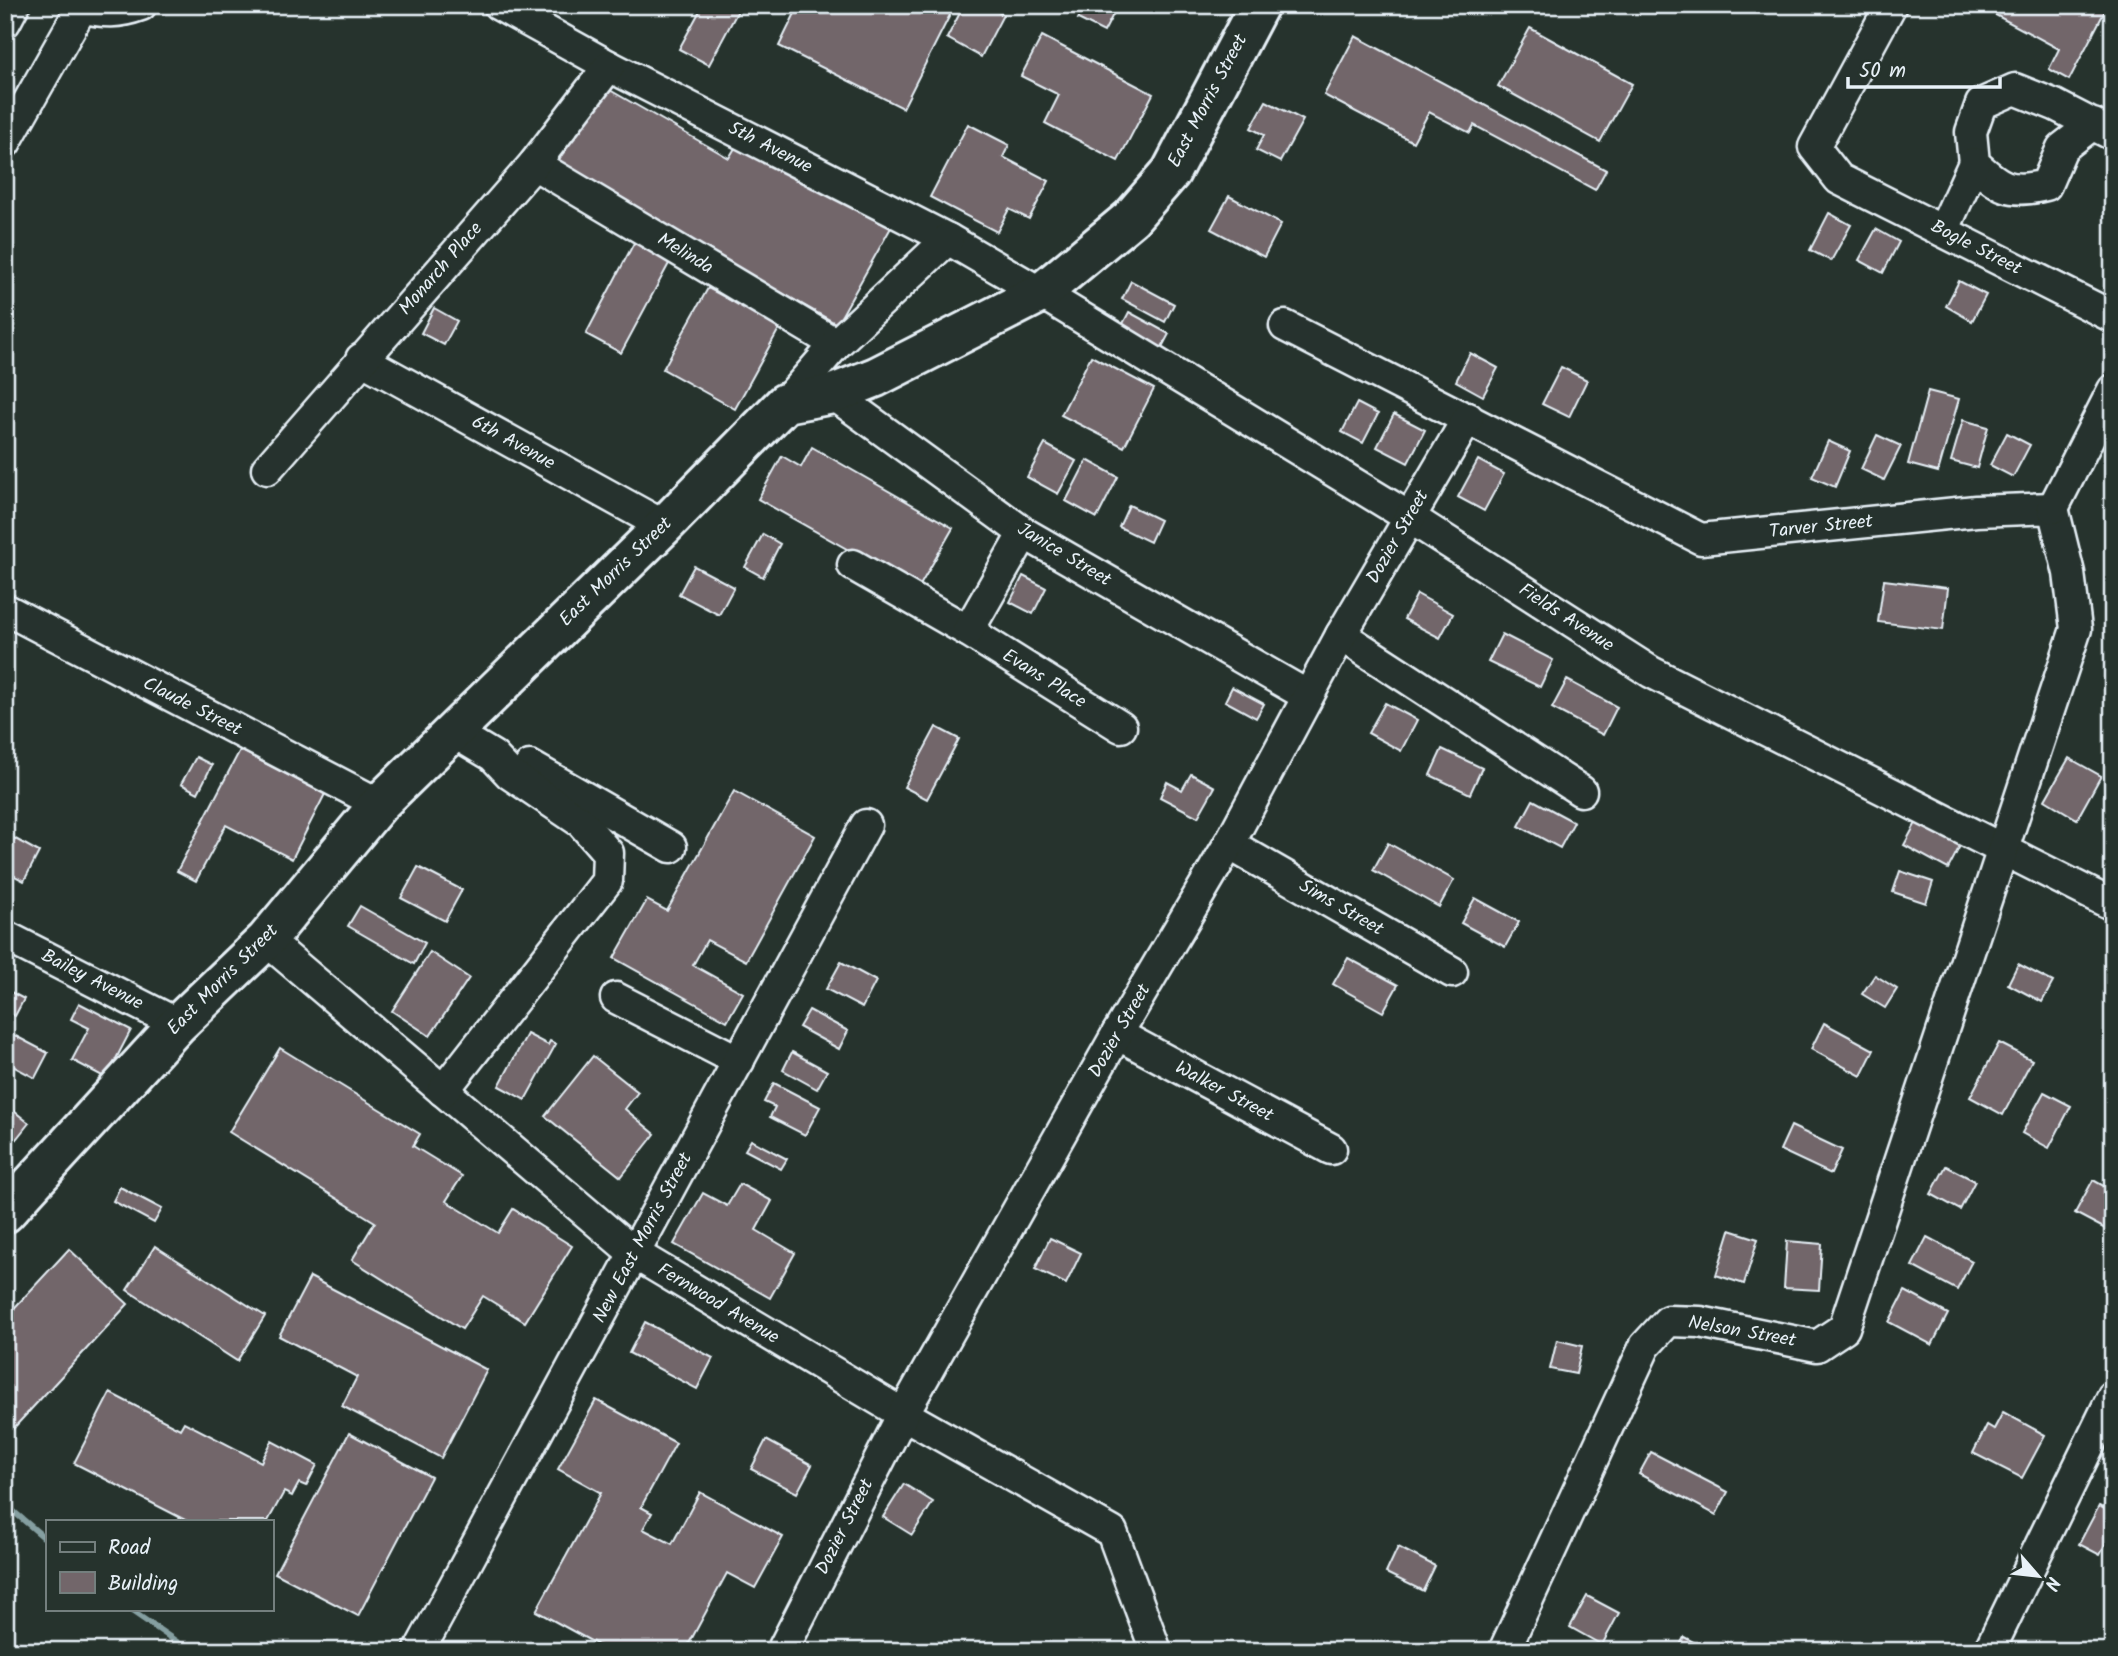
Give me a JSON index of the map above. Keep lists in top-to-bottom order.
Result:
{
  "streets": {
    "main road": ["East Morris Street"],
    "street": [
      "5th Avenue",
      "Bogle Street",
      "Melinda",
      "Monarch Place",
      "6th Avenue",
      "Tarver Street",
      "Dozier Street",
      "Janice Street",
      "Fields Avenue",
      "Evans Place",
      "Claude Street",
      "Sims Street",
      "Bailey Avenue",
      "Walker Street",
      "New East Morris Street",
      "Fernwood Avenue",
      "Nelson Street"
    ]
  },
  "crossings": [
    ["East Morris Street", "5th Avenue"],
    ["East Morris Street", "6th Avenue"],
    ["East Morris Street", "Janice Street"],
    ["East Morris Street", "Fields Avenue"],
    ["East Morris Street", "Claude Street"],
    ["East Morris Street", "Bailey Avenue"],
    ["East Morris Street", "Fernwood Avenue"],
    ["5th Avenue", "Monarch Place"],
    ["5th Avenue", "Fields Avenue"],
    ["Melinda", "Monarch Place"],
    ["Monarch Place", "6th Avenue"],
    ["Tarver Street", "Dozier Street"],
    ["Dozier Street", "Janice Street"],
    ["Dozier Street", "Fields Avenue"],
    ["Dozier Street", "Sims Street"],
    ["Dozier Street", "Walker Street"],
    ["Dozier Street", "Fernwood Avenue"],
    ["Fields Avenue", "Nelson Street"],
    ["New East Morris Street", "Fernwood Avenue"]
  ],
  "legend": ["Road", "Building"],
  "scale_bar": "50 m",
  "north": "bottom right"
}
